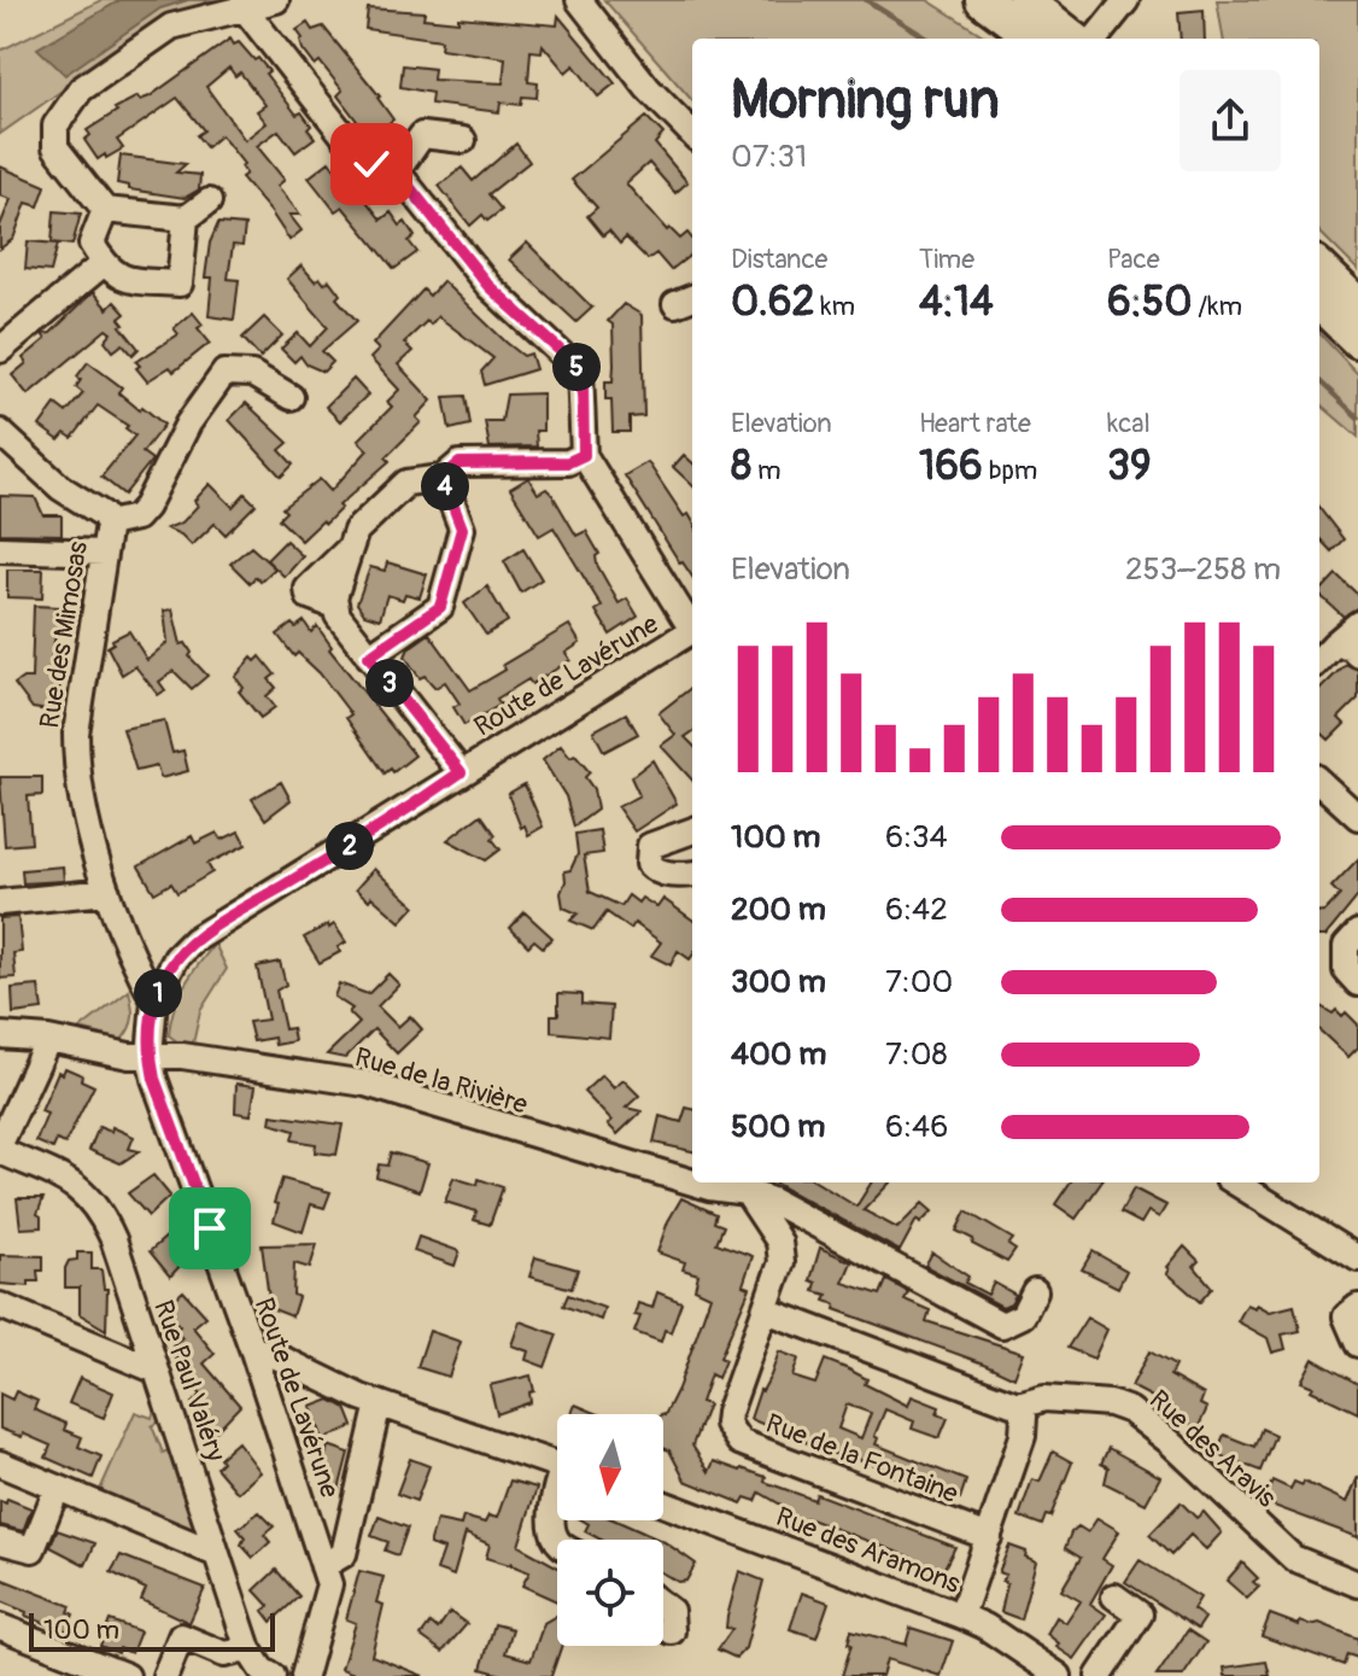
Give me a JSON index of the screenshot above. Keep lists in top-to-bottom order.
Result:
{
  "streets": {
    "street": [
      "Rue des Mimosas",
      "Route de Lavérune",
      "Rue de la Rivière",
      "Rue Paul Valéry",
      "Rue des Aravis",
      "Rue de la Fontaine",
      "Rue des Aramons"
    ]
  },
  "crossings": [
    ["Rue des Mimosas", "Route de Lavérune"],
    ["Route de Lavérune", "Rue de la Rivière"],
    ["Rue de la Rivière", "Rue de la Fontaine"]
  ],
  "scale_bar": "100 m",
  "north": "bottom",
  "page": {
    "heading": ["Morning run", "07:31"],
    "stats": [
      ["Distance", "0.62 km"],
      ["Time", "4:14"],
      ["Pace", "6:50 /km"],
      ["Elevation", "8 m"],
      ["Heart rate", "166 bpm"],
      ["kcal", "39"]
    ],
    "pins": [
      "5",
      "4",
      "3",
      "2",
      "1"
    ],
    "chart": ["Elevation", "253–258 m"],
    "list": [
      {
        "name": "100 m",
        "note": "6:34"
      },
      {
        "name": "200 m",
        "note": "6:42"
      },
      {
        "name": "300 m",
        "note": "7:00"
      },
      {
        "name": "400 m",
        "note": "7:08"
      },
      {
        "name": "500 m",
        "note": "6:46"
      }
    ],
    "scale": "100 m"
  }
}
